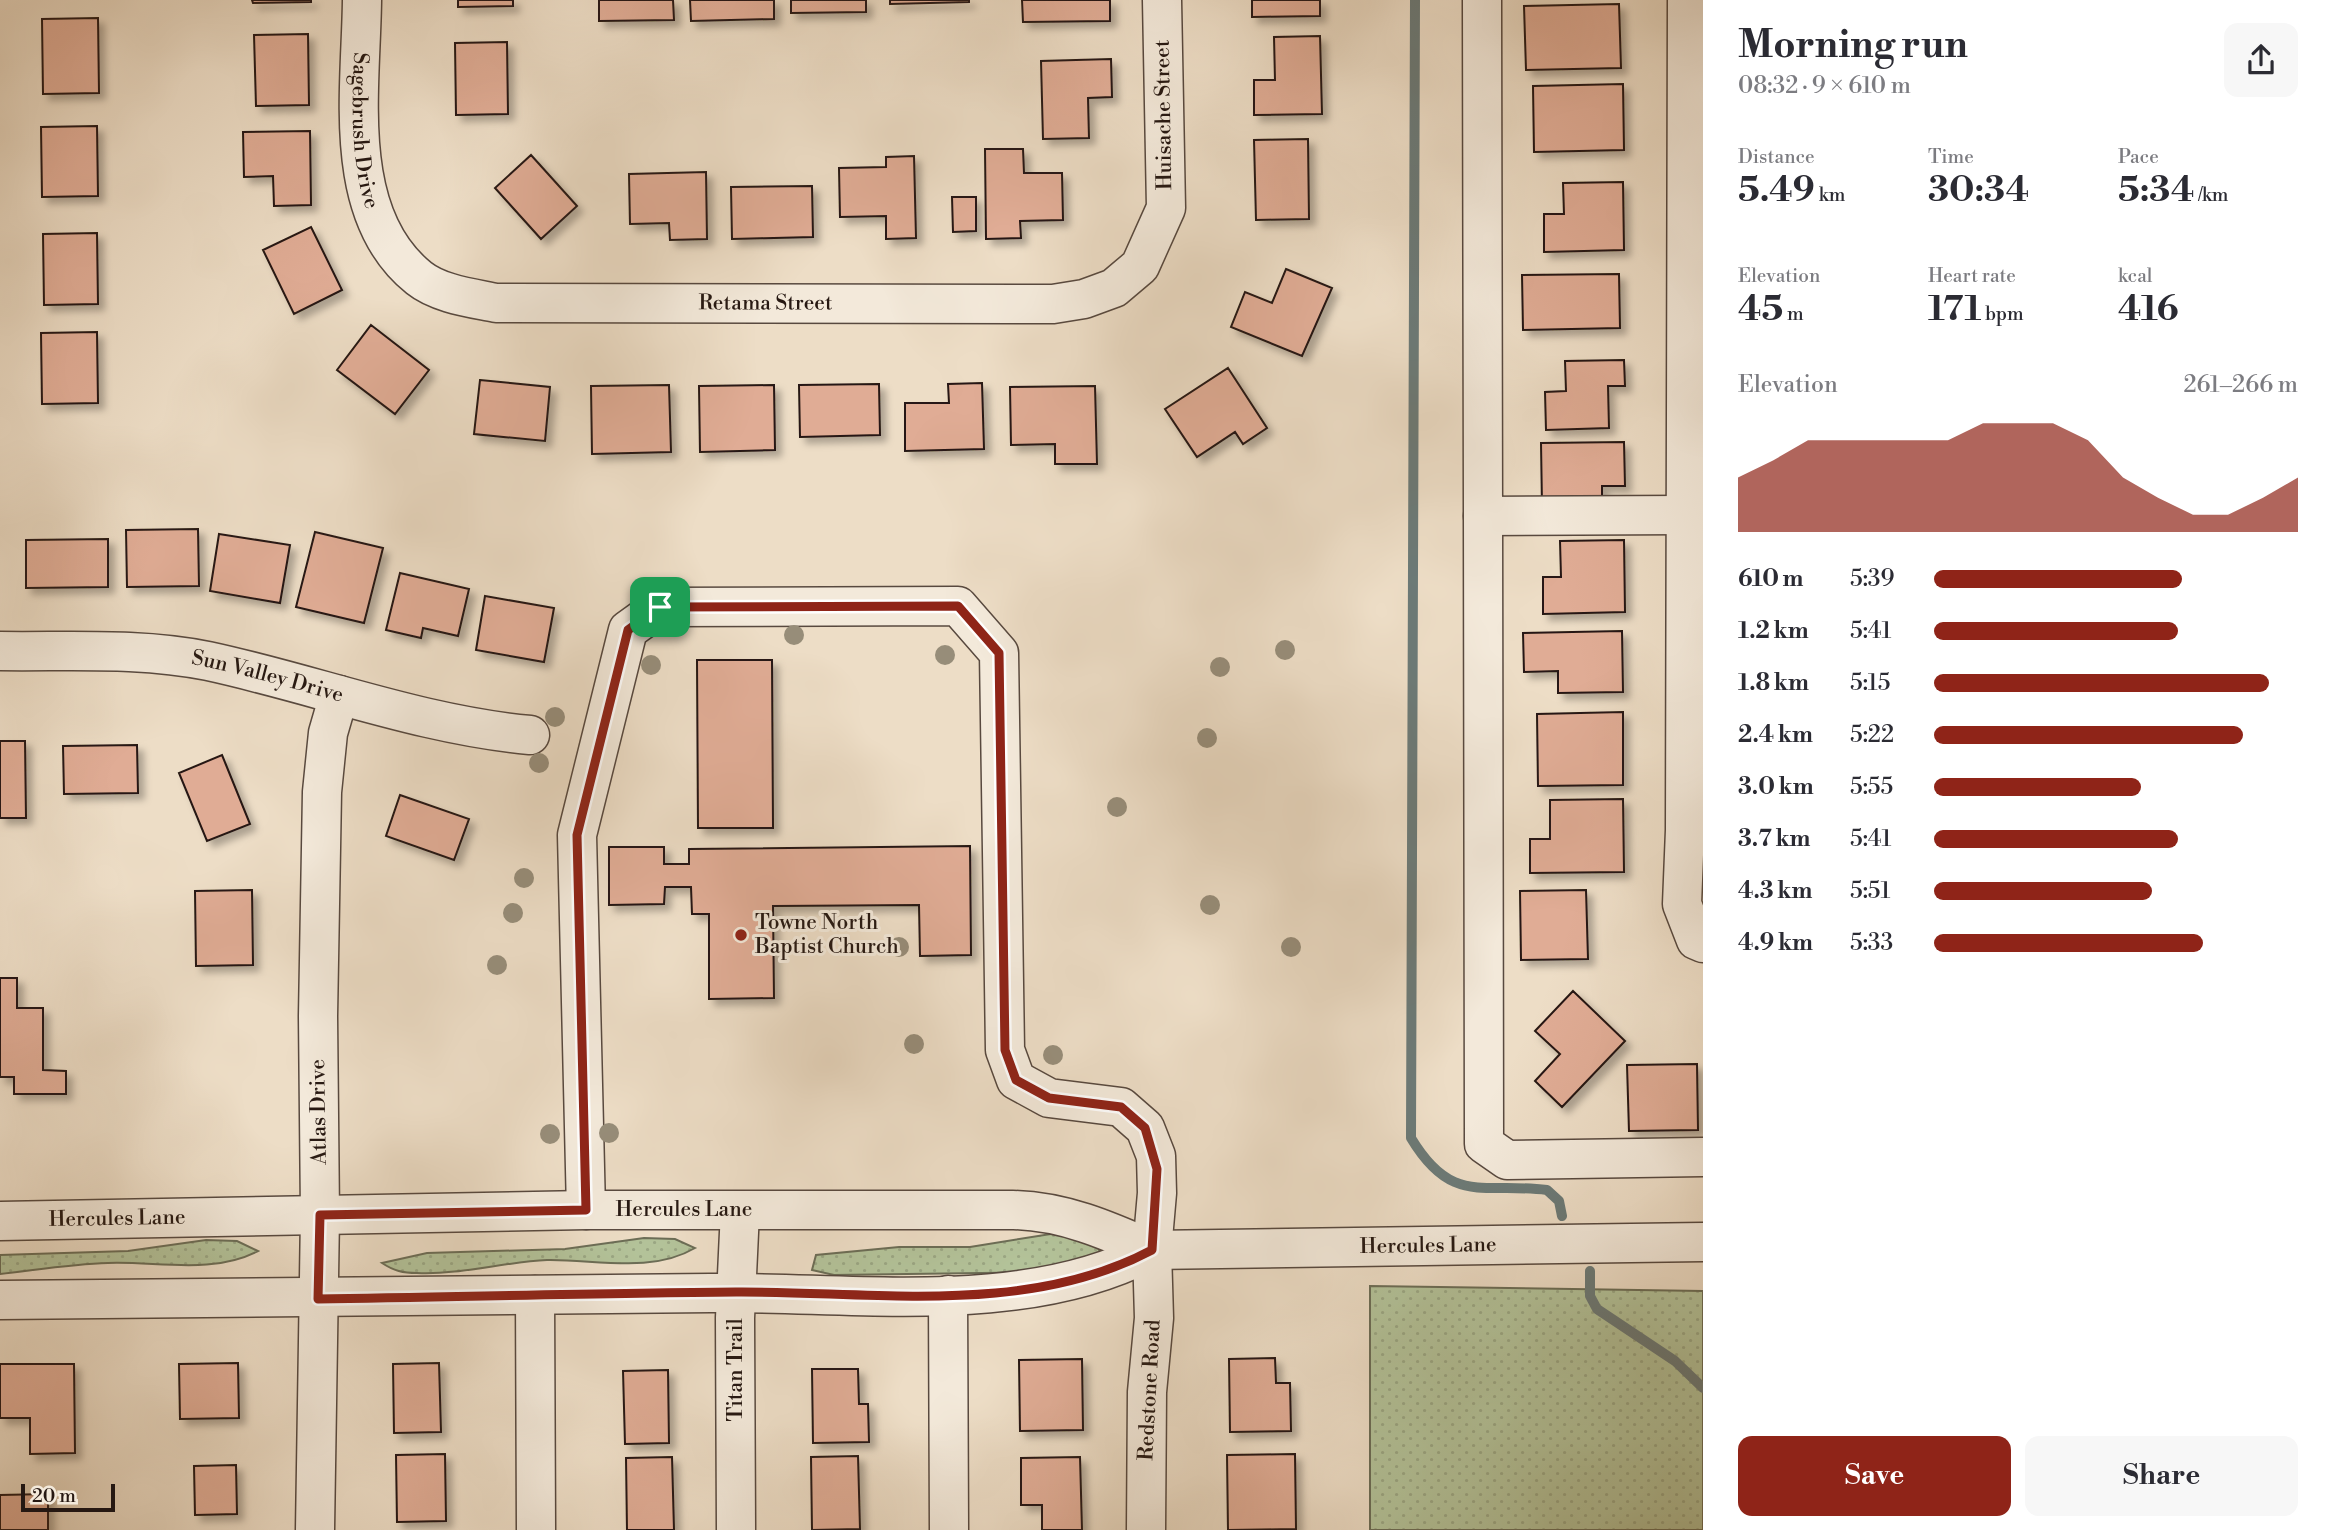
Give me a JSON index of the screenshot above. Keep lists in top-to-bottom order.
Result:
{
  "streets": {
    "street": [
      "Huisache Street",
      "Sagebrush Drive",
      "Retama Street",
      "Sun Valley Drive",
      "Atlas Drive",
      "Hercules Lane",
      "Titan Trail",
      "Redstone Road"
    ]
  },
  "crossings": [
    ["Huisache Street", "Retama Street"],
    ["Sagebrush Drive", "Retama Street"],
    ["Sun Valley Drive", "Atlas Drive"],
    ["Atlas Drive", "Hercules Lane"],
    ["Hercules Lane", "Titan Trail"],
    ["Hercules Lane", "Redstone Road"]
  ],
  "places": ["Towne North Baptist Church"],
  "scale_bar": "20 m",
  "page": {
    "heading": ["Morning run", "08:32 · 9 × 610 m"],
    "stats": [
      ["Distance", "5.49 km"],
      ["Time", "30:34"],
      ["Pace", "5:34 /km"],
      ["Elevation", "45 m"],
      ["Heart rate", "171 bpm"],
      ["kcal", "416"]
    ],
    "chart": ["Elevation", "261–266 m"],
    "list": [
      {
        "name": "610 m",
        "note": "5:39"
      },
      {
        "name": "1.2 km",
        "note": "5:41"
      },
      {
        "name": "1.8 km",
        "note": "5:15"
      },
      {
        "name": "2.4 km",
        "note": "5:22"
      },
      {
        "name": "3.0 km",
        "note": "5:55"
      },
      {
        "name": "3.7 km",
        "note": "5:41"
      },
      {
        "name": "4.3 km",
        "note": "5:51"
      },
      {
        "name": "4.9 km",
        "note": "5:33"
      }
    ],
    "buttons": ["Save", "Share"],
    "scale": "20 m"
  }
}
